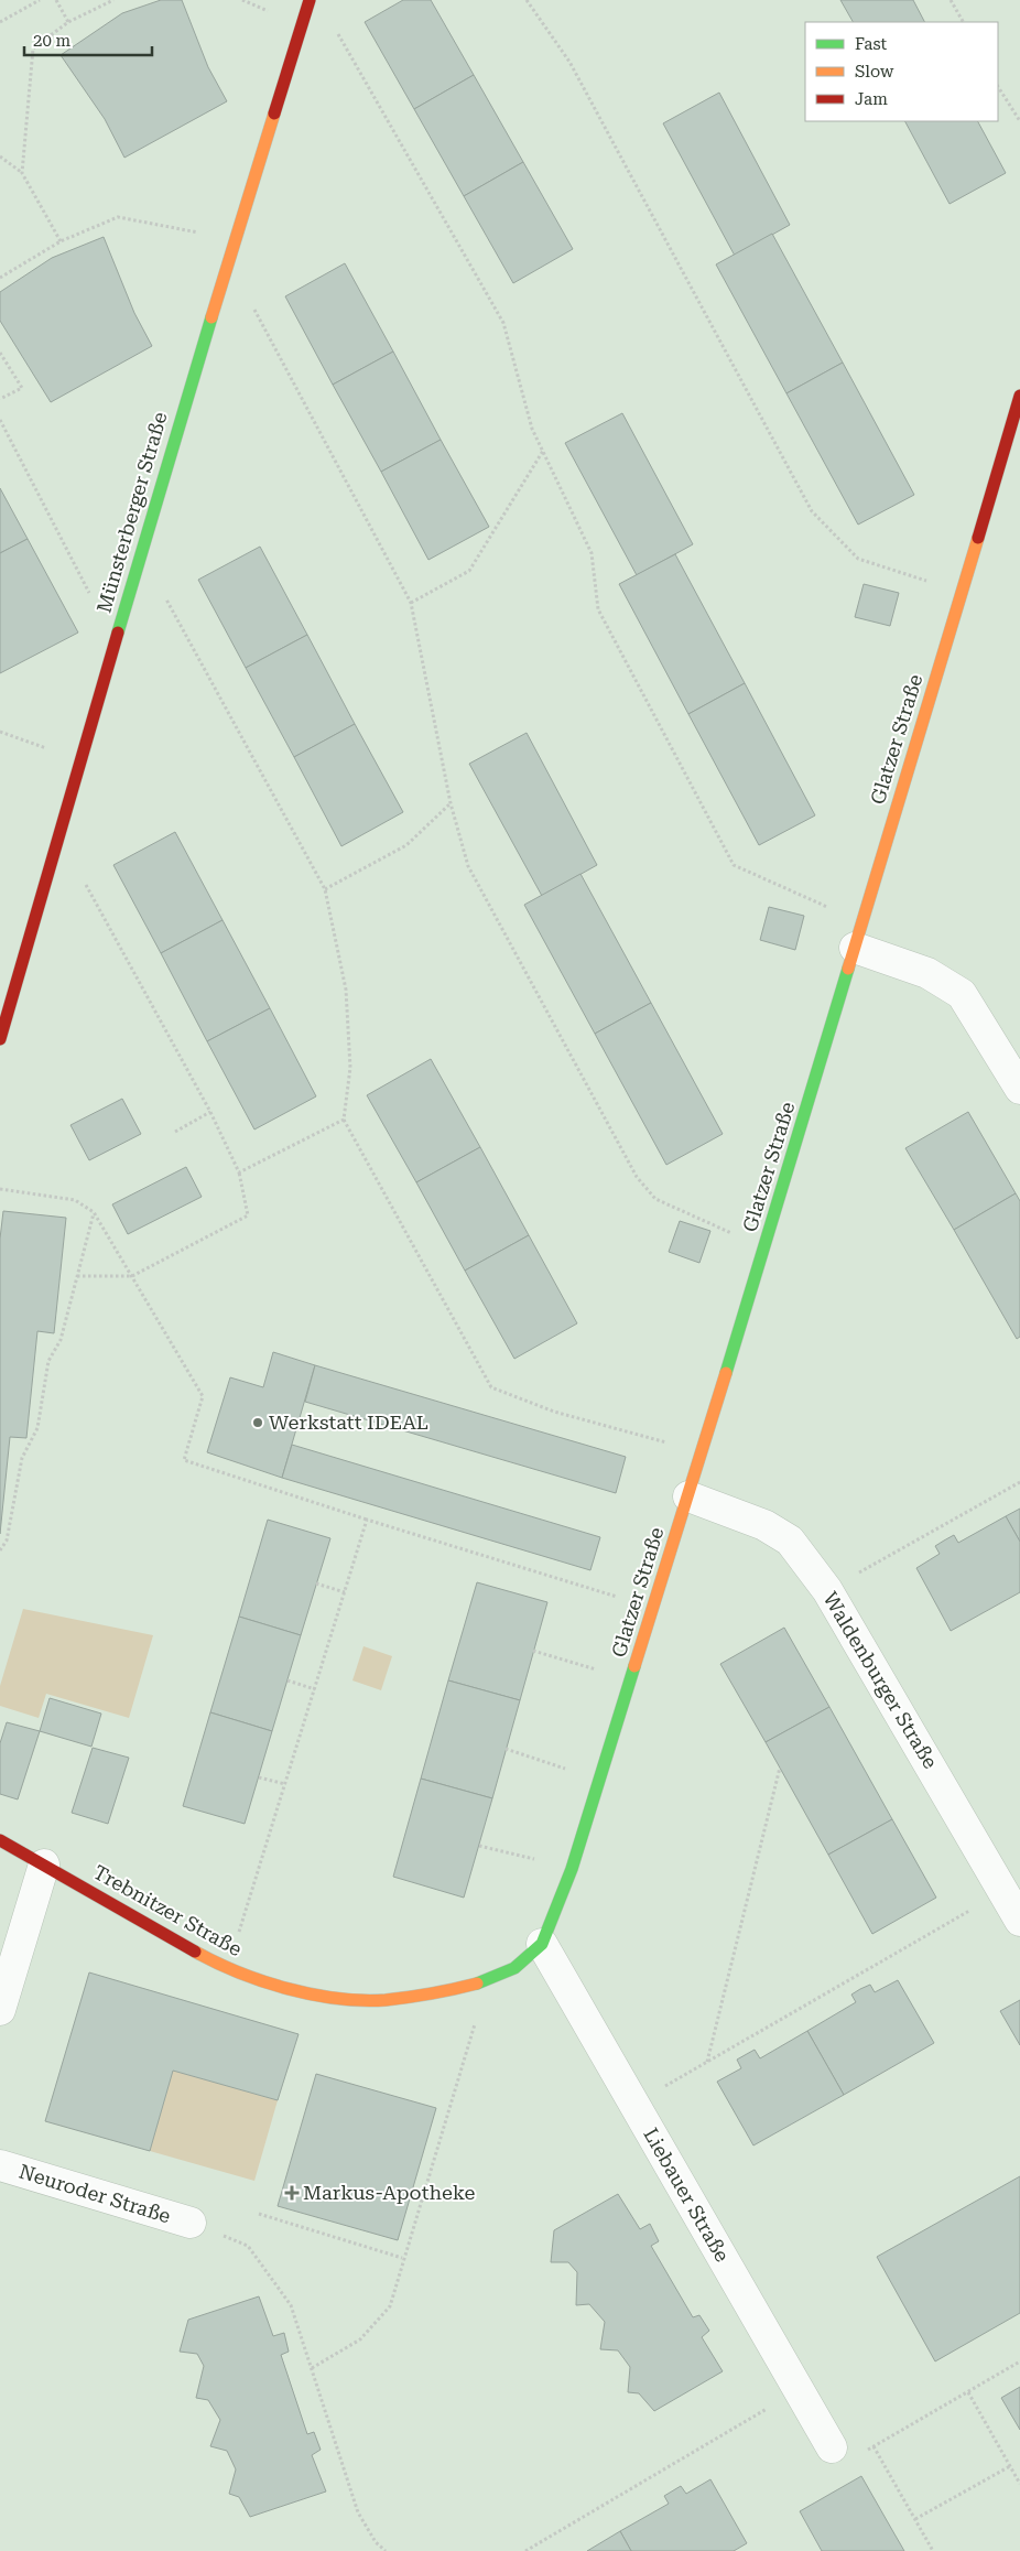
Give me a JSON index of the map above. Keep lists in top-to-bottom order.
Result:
{
  "streets": {
    "street": [
      "Münsterberger Straße",
      "Glatzer Straße",
      "Waldenburger Straße",
      "Trebnitzer Straße",
      "Neuroder Straße",
      "Liebauer Straße"
    ]
  },
  "crossings": [
    ["Glatzer Straße", "Waldenburger Straße"],
    ["Glatzer Straße", "Trebnitzer Straße"],
    ["Glatzer Straße", "Liebauer Straße"],
    ["Trebnitzer Straße", "Liebauer Straße"]
  ],
  "places": {
    "other": ["Werkstatt IDEAL"],
    "health": ["Markus-Apotheke"]
  },
  "legend": ["Fast", "Slow", "Jam"],
  "scale_bar": "20 m"
}
